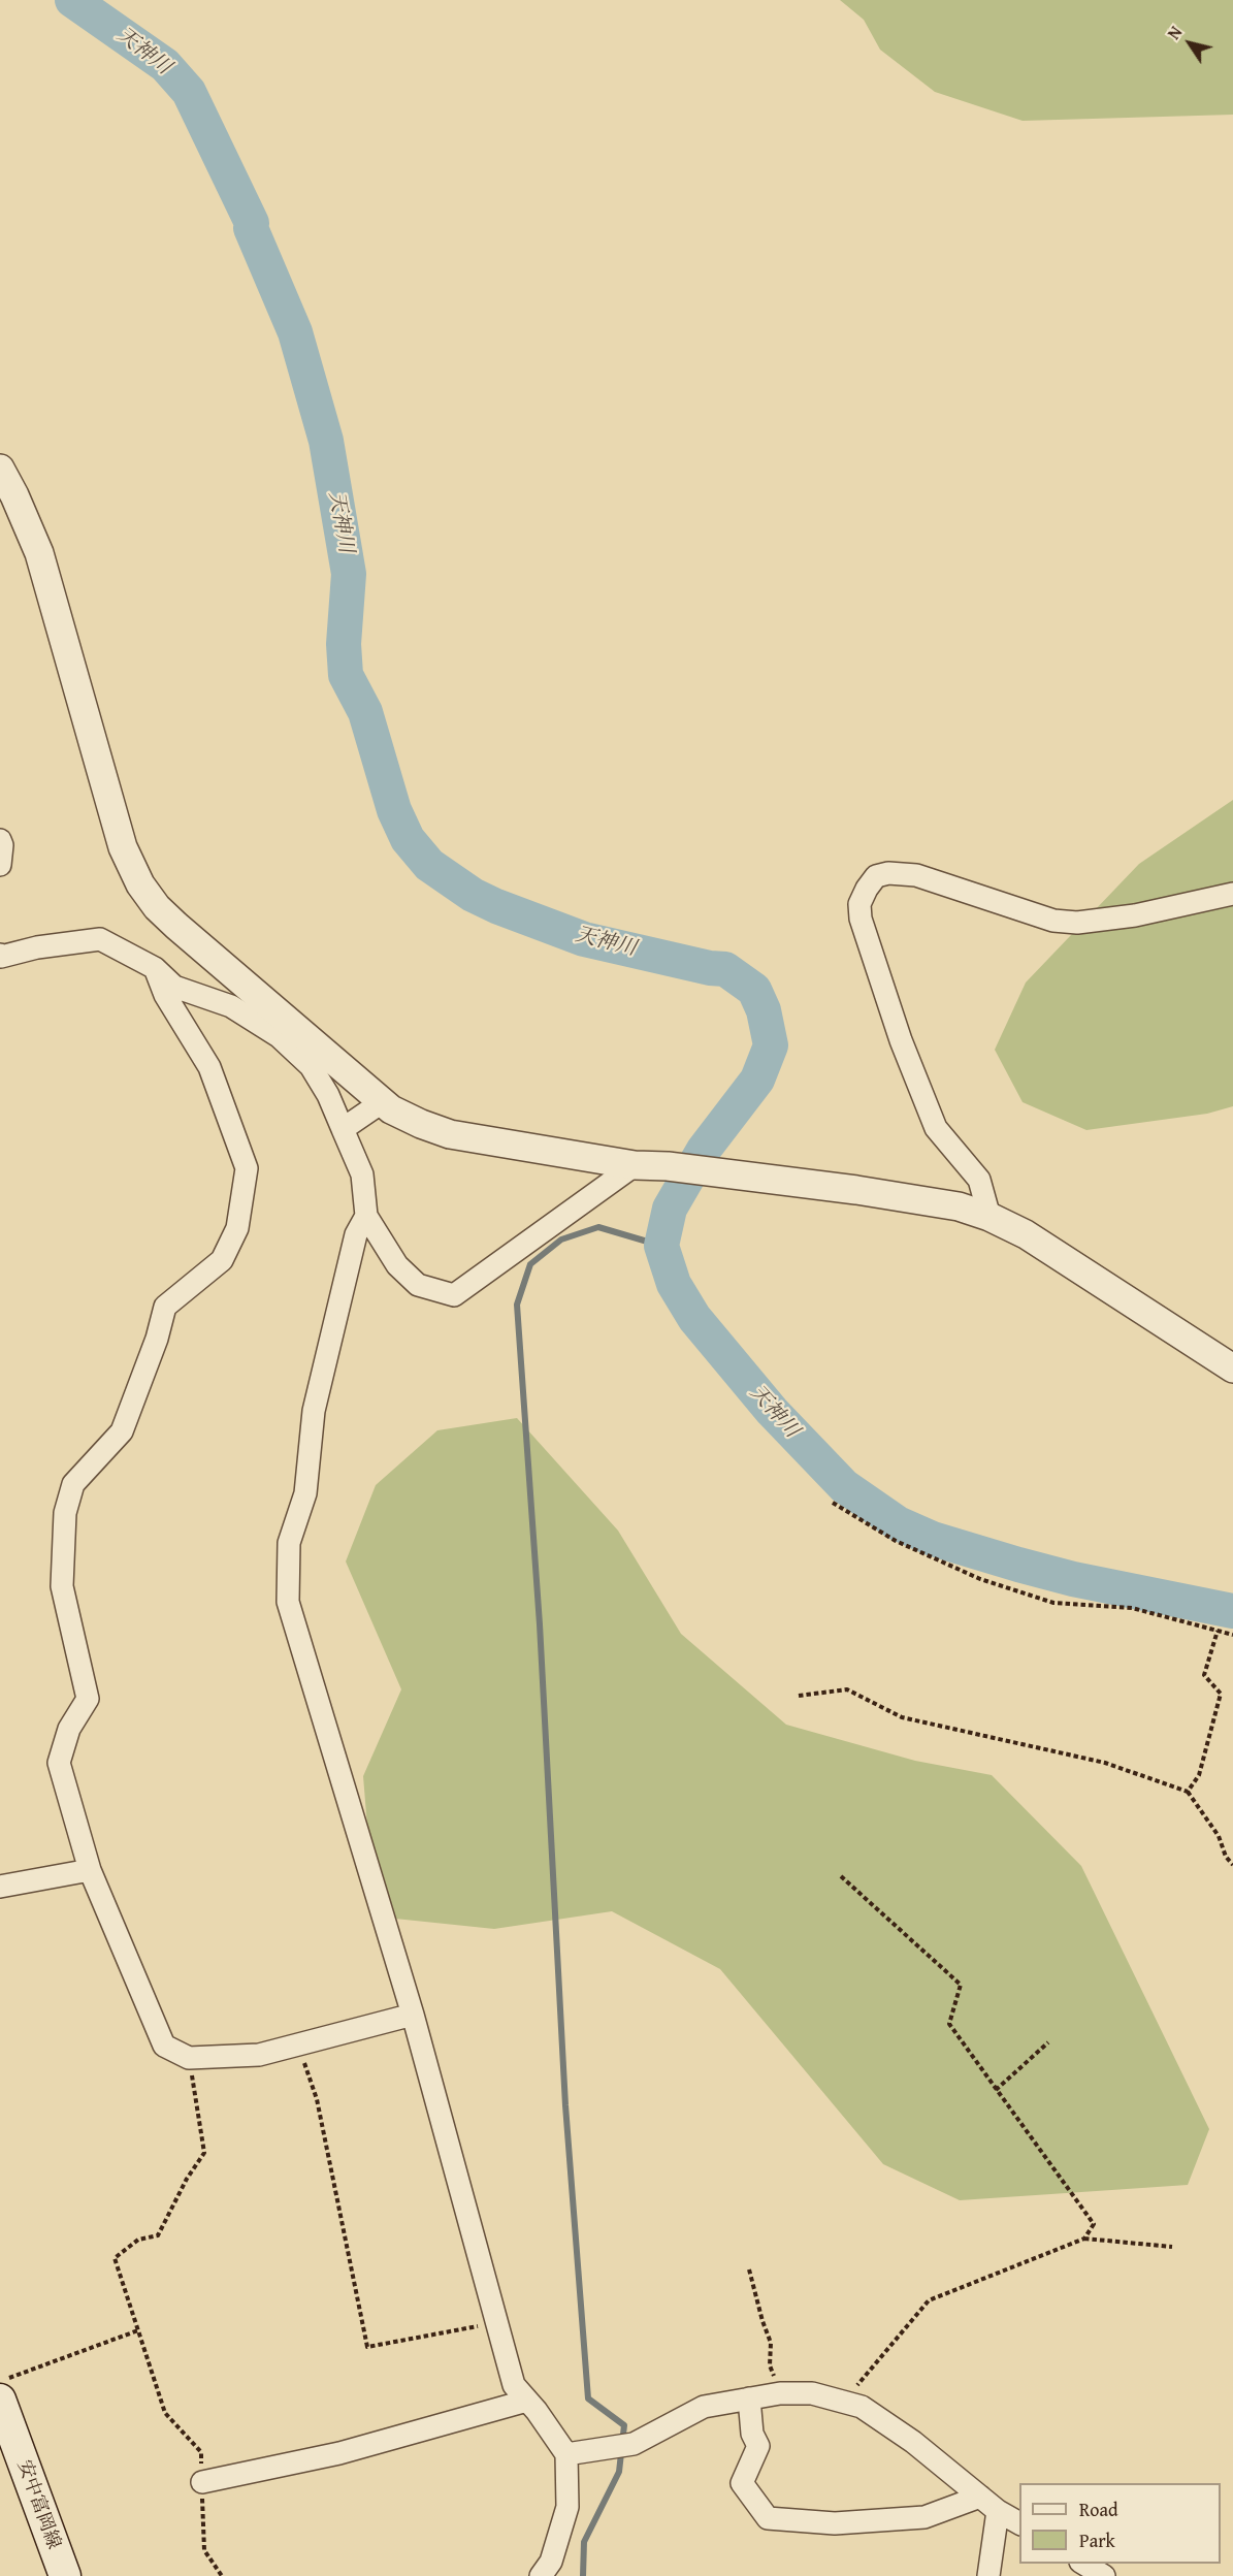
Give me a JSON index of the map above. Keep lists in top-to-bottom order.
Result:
{
  "streets": {
    "main road": ["安中富岡線"]
  },
  "water": ["天神川"],
  "legend": ["Road", "Park"],
  "north": "top left"
}
